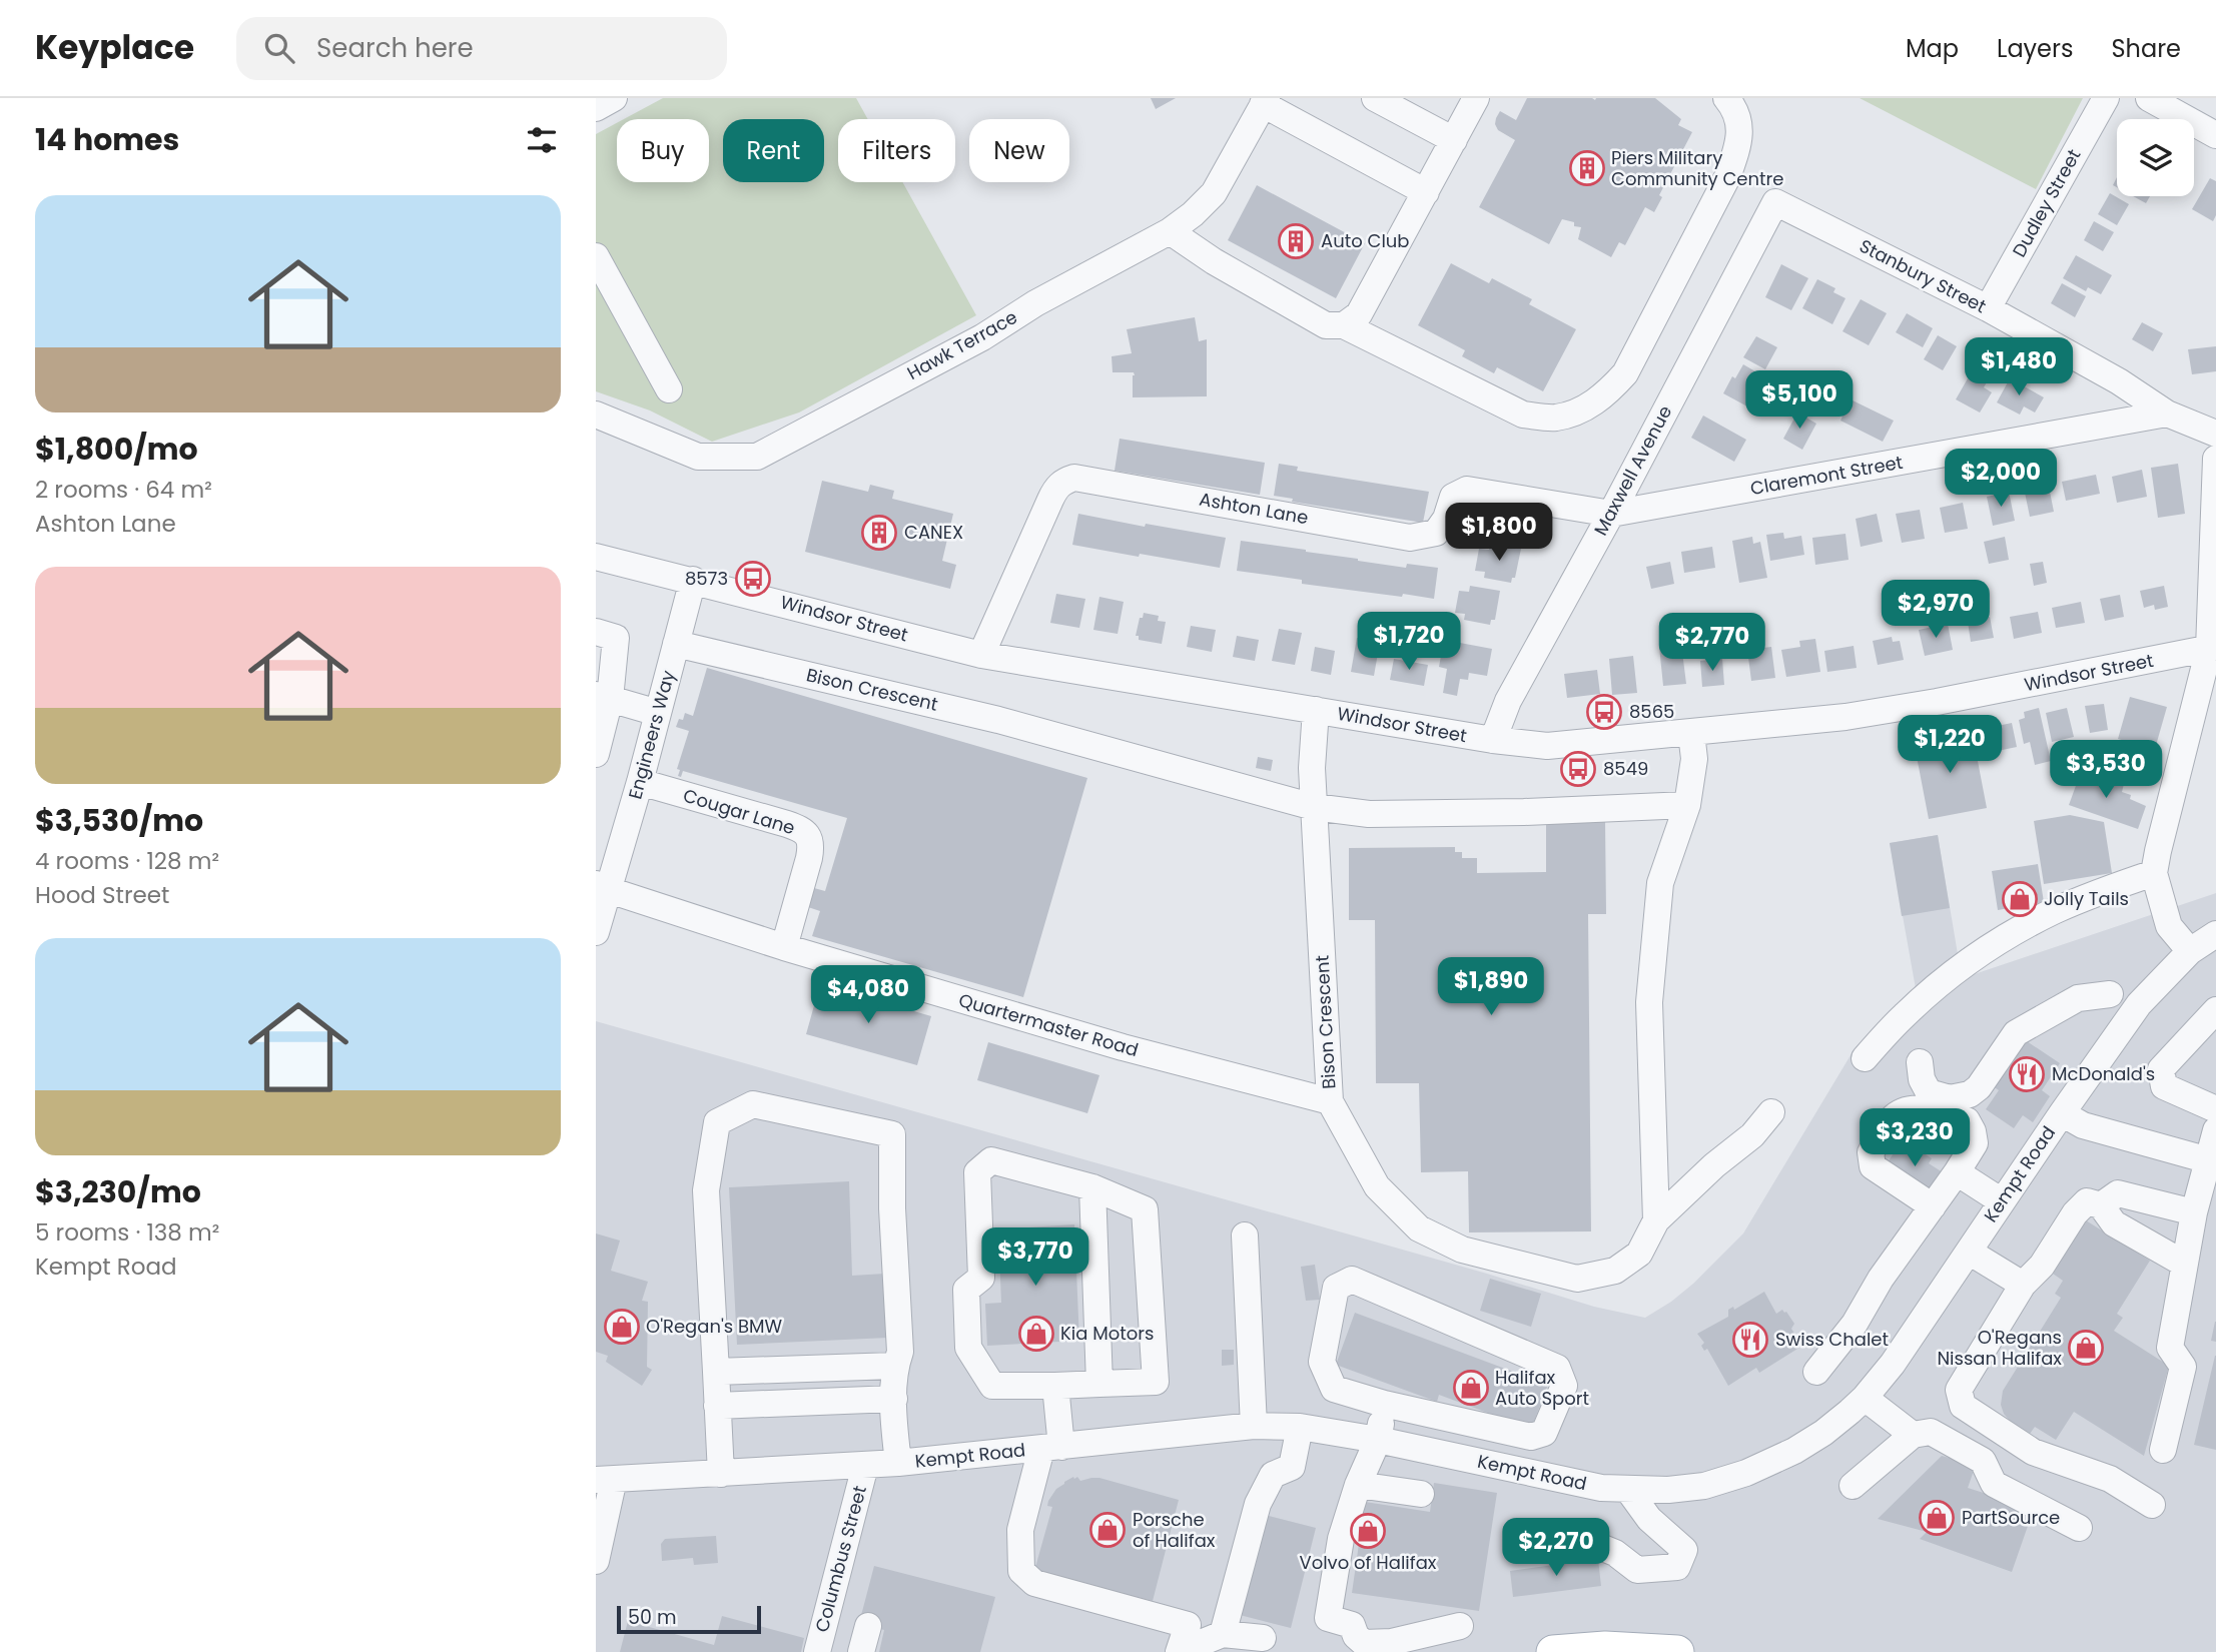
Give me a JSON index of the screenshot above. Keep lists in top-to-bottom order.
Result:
{
  "streets": {
    "street": [
      "Dudley Street",
      "Stanbury Street",
      "Hawk Terrace",
      "Maxwell Avenue",
      "Claremont Street",
      "Ashton Lane",
      "Windsor Street",
      "Bison Crescent",
      "Engineers Way",
      "Cougar Lane",
      "Quartermaster Road",
      "Kempt Road",
      "Columbus Street"
    ]
  },
  "crossings": [
    ["Dudley Street", "Stanbury Street"],
    ["Stanbury Street", "Maxwell Avenue"],
    ["Stanbury Street", "Claremont Street"],
    ["Maxwell Avenue", "Claremont Street"],
    ["Maxwell Avenue", "Ashton Lane"],
    ["Maxwell Avenue", "Windsor Street"],
    ["Claremont Street", "Ashton Lane"],
    ["Ashton Lane", "Windsor Street"],
    ["Windsor Street", "Bison Crescent"],
    ["Windsor Street", "Engineers Way"],
    ["Bison Crescent", "Engineers Way"],
    ["Bison Crescent", "Quartermaster Road"],
    ["Engineers Way", "Cougar Lane"],
    ["Engineers Way", "Quartermaster Road"],
    ["Cougar Lane", "Quartermaster Road"],
    ["Kempt Road", "Columbus Street"]
  ],
  "places": {
    "building": ["Piers Military Community Centre", "Auto Club", "CANEX"],
    "bus stop": ["8573", "8565", "8549"],
    "shop": [
      "Jolly Tails",
      "O'Regan's BMW",
      "Kia Motors",
      "O'Regans Nissan Halifax",
      "Halifax Auto Sport",
      "PartSource",
      "Porsche of Halifax",
      "Volvo of Halifax"
    ],
    "restaurant": ["McDonald's", "Swiss Chalet"]
  },
  "scale_bar": "50 m",
  "page": {
    "header": "Keyplace",
    "search": "Search here",
    "nav": ["Map", "Layers", "Share"],
    "heading": "14 homes",
    "chip": [
      "Buy",
      "Rent",
      "Filters",
      "New"
    ],
    "list": [
      {
        "name": "$1,800/mo",
        "note": "2 rooms · 64 m² · Ashton Lane"
      },
      {
        "name": "$3,530/mo",
        "note": "4 rooms · 128 m² · Hood Street"
      },
      {
        "name": "$3,230/mo",
        "note": "5 rooms · 138 m² · Kempt Road"
      }
    ],
    "price": [
      "$1,480",
      "$5,100",
      "$2,000",
      "$1,800",
      "$2,970",
      "$1,720",
      "$2,770",
      "$1,220",
      "$3,530",
      "$1,890",
      "$4,080",
      "$3,230",
      "$3,770",
      "$2,270"
    ],
    "scale": "50 m"
  }
}
